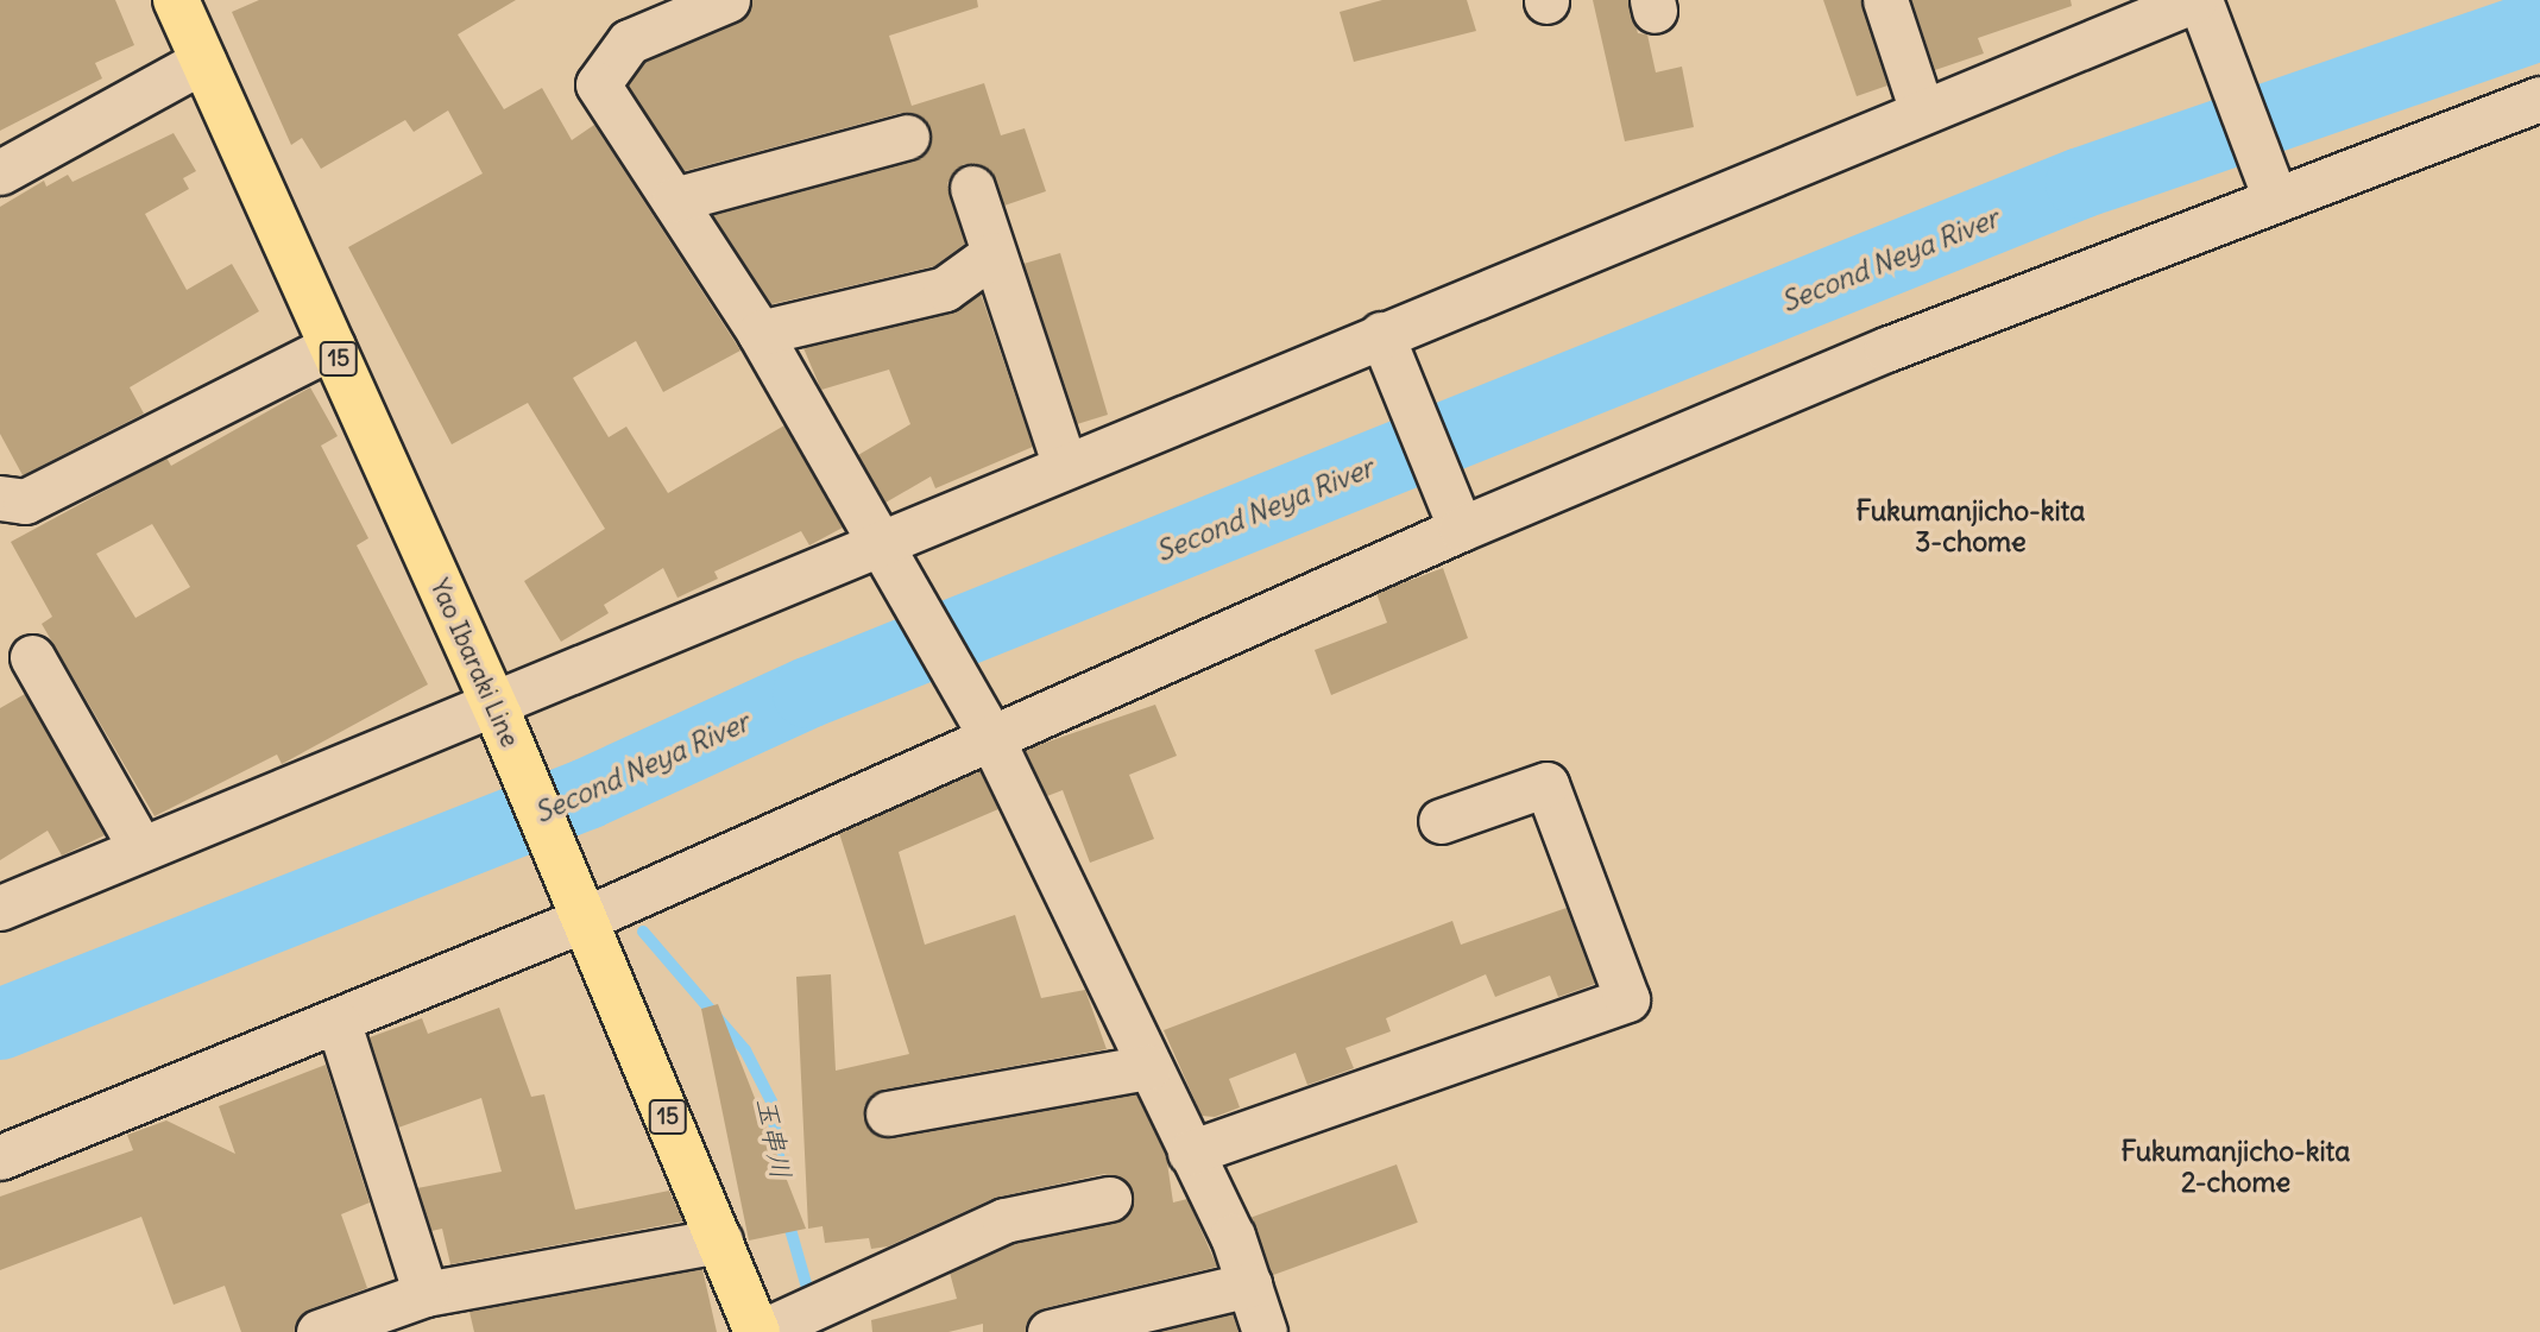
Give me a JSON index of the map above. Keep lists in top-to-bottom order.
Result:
{
  "streets": {
    "main road": ["15", "Yao Ibaraki Line"]
  },
  "districts": ["Fukumanjicho-kita 3-chome", "Fukumanjicho-kita 2-chome"],
  "water": ["Second Neya River", "玉串川"]
}
